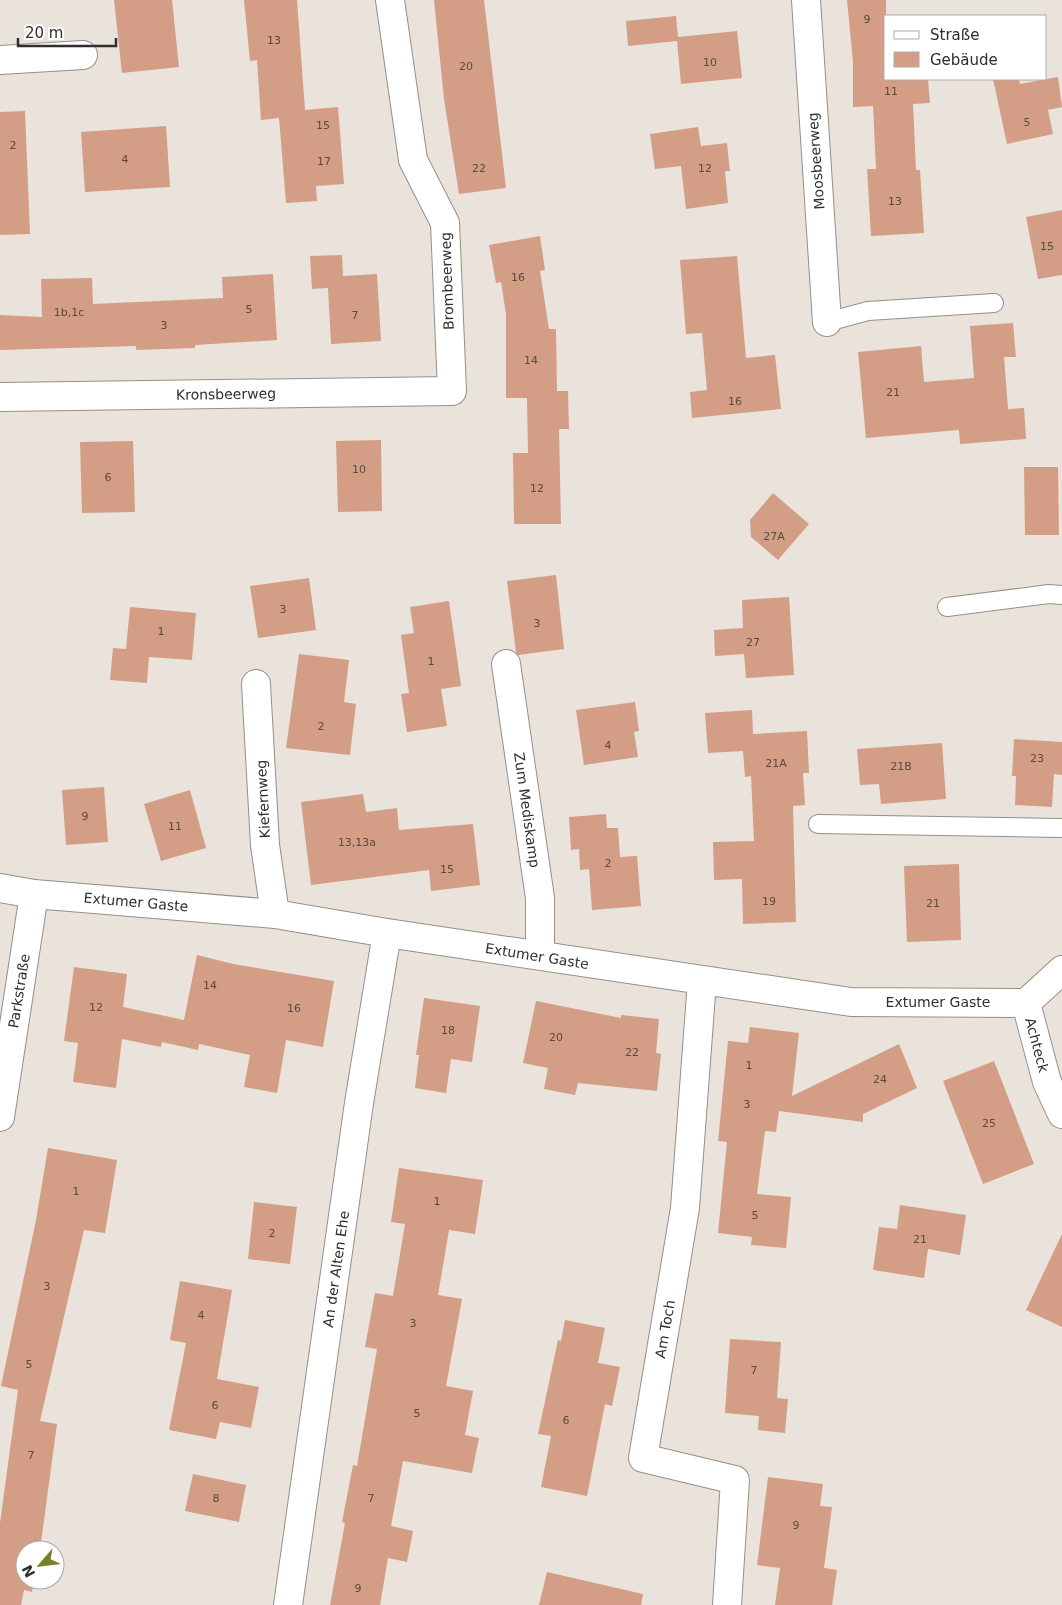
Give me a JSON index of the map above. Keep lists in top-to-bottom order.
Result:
{
  "streets": {
    "street": [
      "Moosbeerweg",
      "Brombeerweg",
      "Kronsbeerweg",
      "Kiefernweg",
      "Zum Mediskamp",
      "Extumer Gaste",
      "Parkstraße",
      "Achteck",
      "An der Alten Ehe",
      "Am Toch"
    ]
  },
  "crossings": [
    ["Brombeerweg", "Kronsbeerweg"],
    ["Kiefernweg", "Extumer Gaste"],
    ["Zum Mediskamp", "Extumer Gaste"],
    ["Extumer Gaste", "Parkstraße"],
    ["Extumer Gaste", "Achteck"],
    ["Extumer Gaste", "An der Alten Ehe"],
    ["Extumer Gaste", "Am Toch"]
  ],
  "house_numbers": [
    "9",
    "13",
    "10",
    "20",
    "11",
    "5",
    "15",
    "2",
    "4",
    "17",
    "22",
    "12",
    "13",
    "15",
    "16",
    "5",
    "1b,1c",
    "7",
    "3",
    "14",
    "21",
    "16",
    "10",
    "6",
    "12",
    "27A",
    "3",
    "3",
    "1",
    "27",
    "1",
    "2",
    "4",
    "23",
    "21A",
    "21B",
    "9",
    "11",
    "13,13a",
    "2",
    "15",
    "19",
    "21",
    "14",
    "12",
    "16",
    "18",
    "20",
    "22",
    "1",
    "24",
    "3",
    "25",
    "1",
    "1",
    "5",
    "2",
    "21",
    "3",
    "4",
    "3",
    "5",
    "7",
    "6",
    "5",
    "6",
    "7",
    "8",
    "7",
    "9",
    "9"
  ],
  "legend": ["Straße", "Gebäude"],
  "scale_bar": "20 m",
  "north": "bottom left"
}
